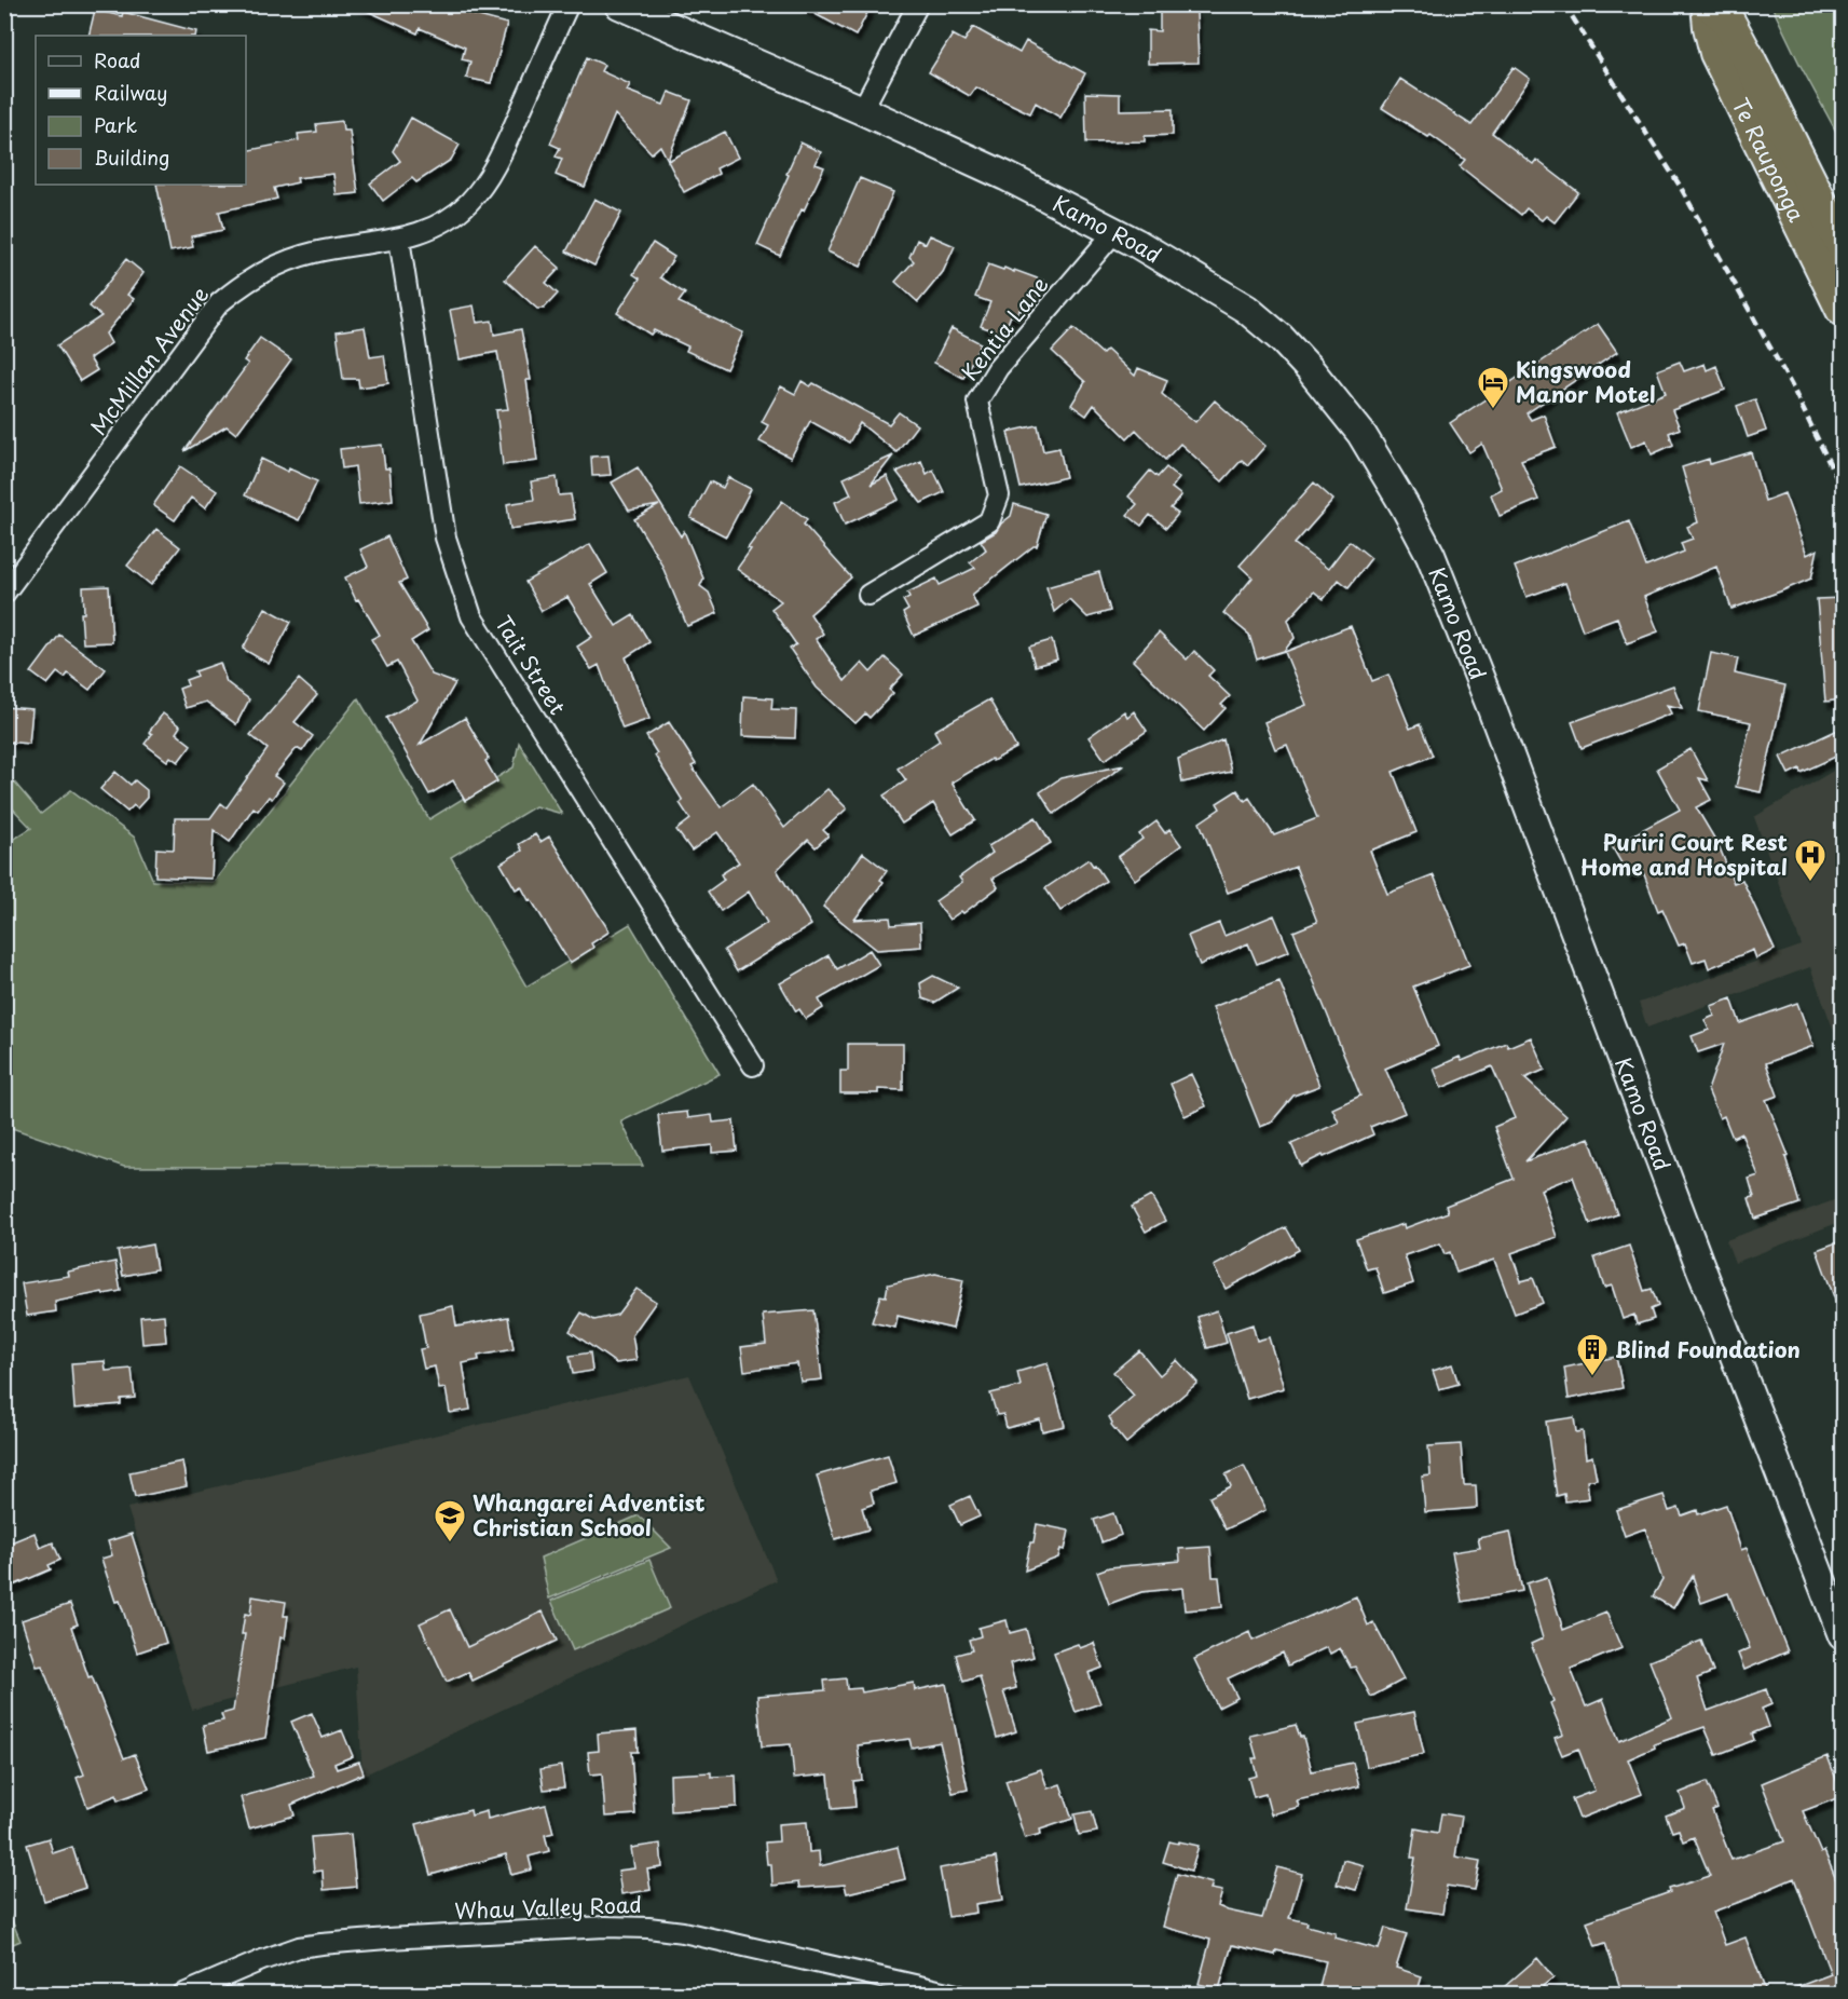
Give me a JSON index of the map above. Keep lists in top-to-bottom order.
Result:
{
  "streets": {
    "highway": ["Te Rauponga"],
    "main road": ["Kamo Road"],
    "street": [
      "Kentia Lane",
      "McMillan Avenue",
      "Tait Street",
      "Whau Valley Road"
    ]
  },
  "crossings": [
    ["Kamo Road", "Kentia Lane"],
    ["McMillan Avenue", "Tait Street"]
  ],
  "places": {
    "hotel": ["Kingswood Manor Motel"],
    "hospital": ["Puriri Court Rest Home and Hospital"],
    "building": ["Blind Foundation"],
    "school or university": ["Whangarei Adventist Christian School"]
  },
  "legend": [
    "Road",
    "Railway",
    "Park",
    "Building"
  ]
}
